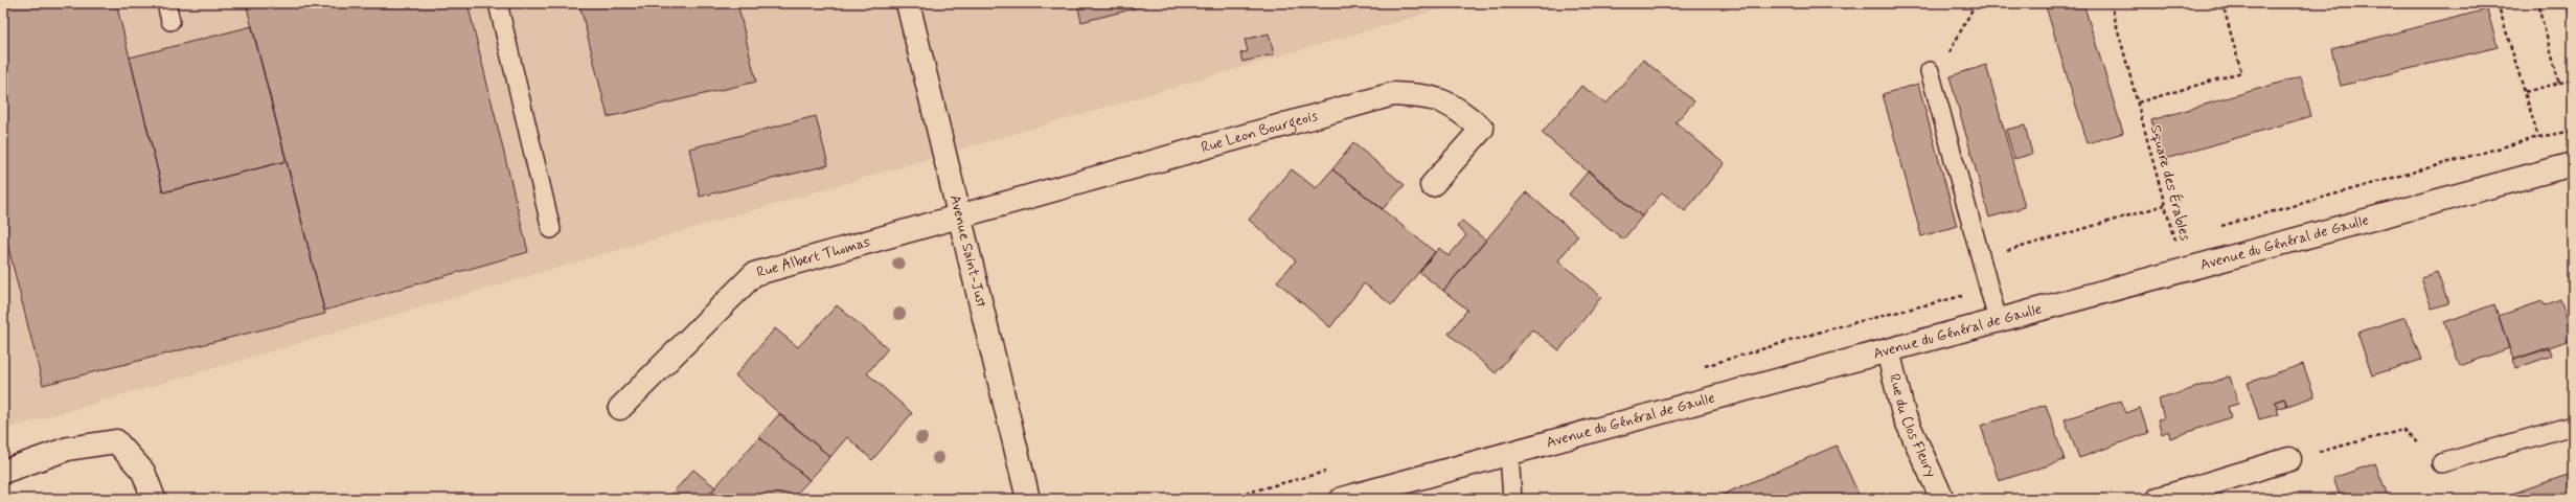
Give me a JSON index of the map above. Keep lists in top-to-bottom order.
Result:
{
  "streets": {
    "street": [
      "Rue Leon Bourgeois",
      "Avenue du Général de Gaulle",
      "Avenue Saint-Just",
      "Rue Albert Thomas",
      "Rue du Clos Fleury"
    ],
    "path": ["Square des Érables"]
  },
  "crossings": [
    ["Rue Leon Bourgeois", "Avenue Saint-Just"],
    ["Rue Leon Bourgeois", "Rue Albert Thomas"],
    ["Square des Érables", "Avenue du Général de Gaulle"],
    ["Avenue du Général de Gaulle", "Rue du Clos Fleury"],
    ["Avenue Saint-Just", "Rue Albert Thomas"]
  ]
}
